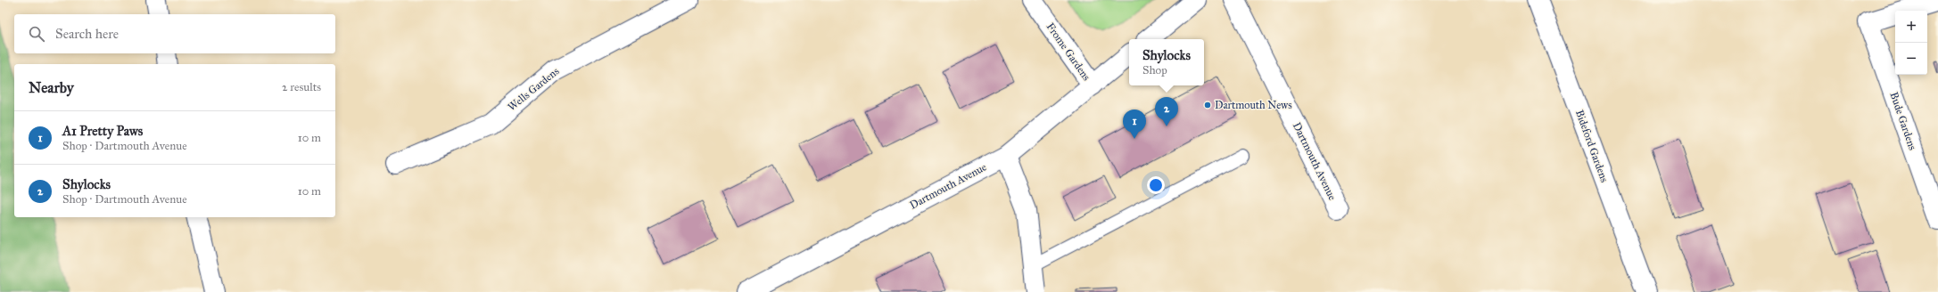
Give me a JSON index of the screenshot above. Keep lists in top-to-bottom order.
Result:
{
  "streets": {
    "street": [
      "Frome Gardens",
      "Wells Gardens",
      "Bude Gardens",
      "Bideford Gardens",
      "Dartmouth Avenue"
    ]
  },
  "crossings": [
    ["Frome Gardens", "Dartmouth Avenue"]
  ],
  "places": ["Dartmouth News"],
  "page": {
    "map_buttons": ["+", "−"],
    "search": "Search here",
    "popup": ["Shylocks", "Shop"],
    "heading": ["Nearby", "2 results"],
    "pins": ["2", "1"],
    "list": [
      {
        "mark": "1",
        "name": "A1 Pretty Paws",
        "note": "Shop · Dartmouth Avenue",
        "value": "10 m"
      },
      {
        "mark": "2",
        "name": "Shylocks",
        "note": "Shop · Dartmouth Avenue",
        "value": "10 m"
      }
    ]
  }
}
